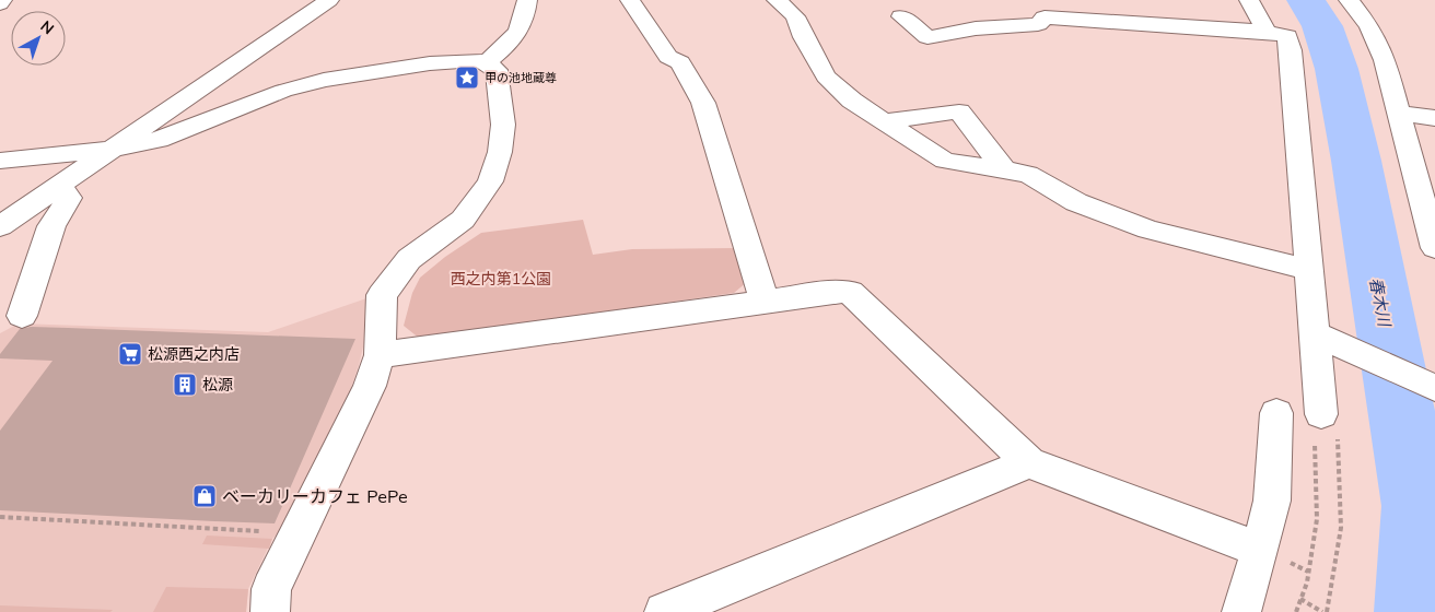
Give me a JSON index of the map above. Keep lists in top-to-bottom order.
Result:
{
  "water": ["春木川"],
  "parks": ["西之内第1公園"],
  "places": {
    "place": ["甲の池地蔵尊"],
    "supermarket": ["松源西之内店"],
    "building": ["松源"],
    "shop": ["ベーカリーカフェ PePe"]
  },
  "north": "top right"
}
